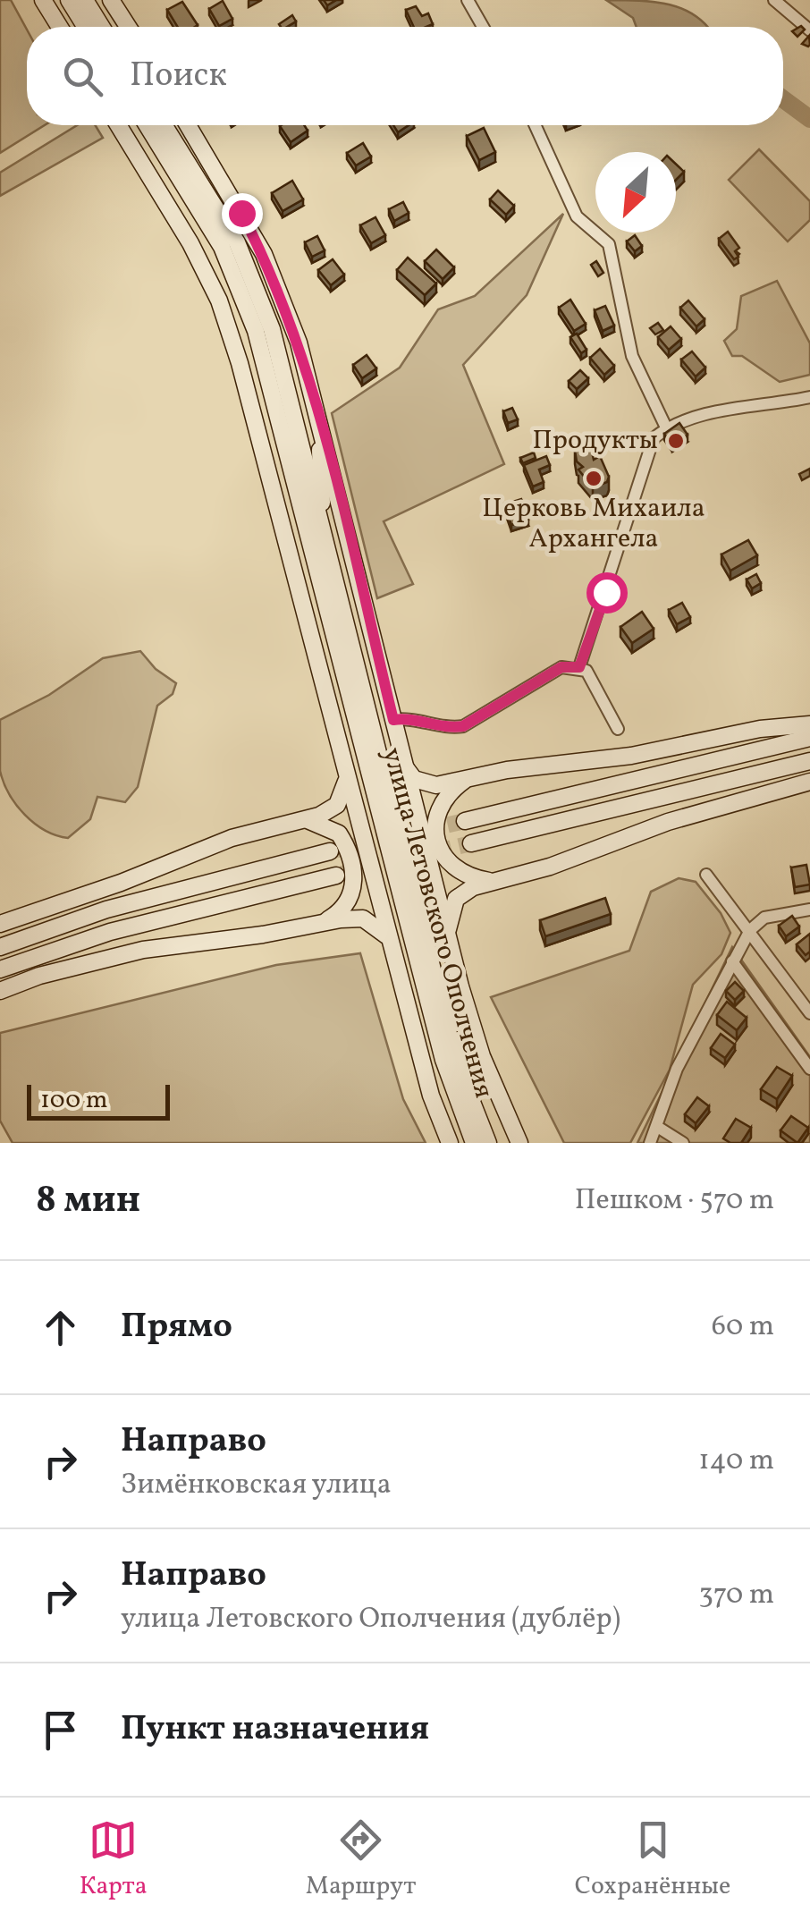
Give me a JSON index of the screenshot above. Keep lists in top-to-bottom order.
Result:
{
  "streets": {
    "street": ["улица Летовского Ополчения"]
  },
  "places": ["Продукты", "Церковь Михаила Архангела"],
  "scale_bar": "100 m",
  "north": "bottom left",
  "page": {
    "search": "Поиск",
    "scale": "100 m",
    "heading": ["8 мин", "Пешком · 570 m"],
    "list": [
      ["Прямо", "60 m"],
      ["Направо", "Зимёнковская улица", "140 m"],
      ["Направо", "улица Летовского Ополчения (дублёр)", "370 m"],
      "Пункт назначения"
    ],
    "nav": ["Карта", "Маршрут", "Сохранённые"]
  }
}
